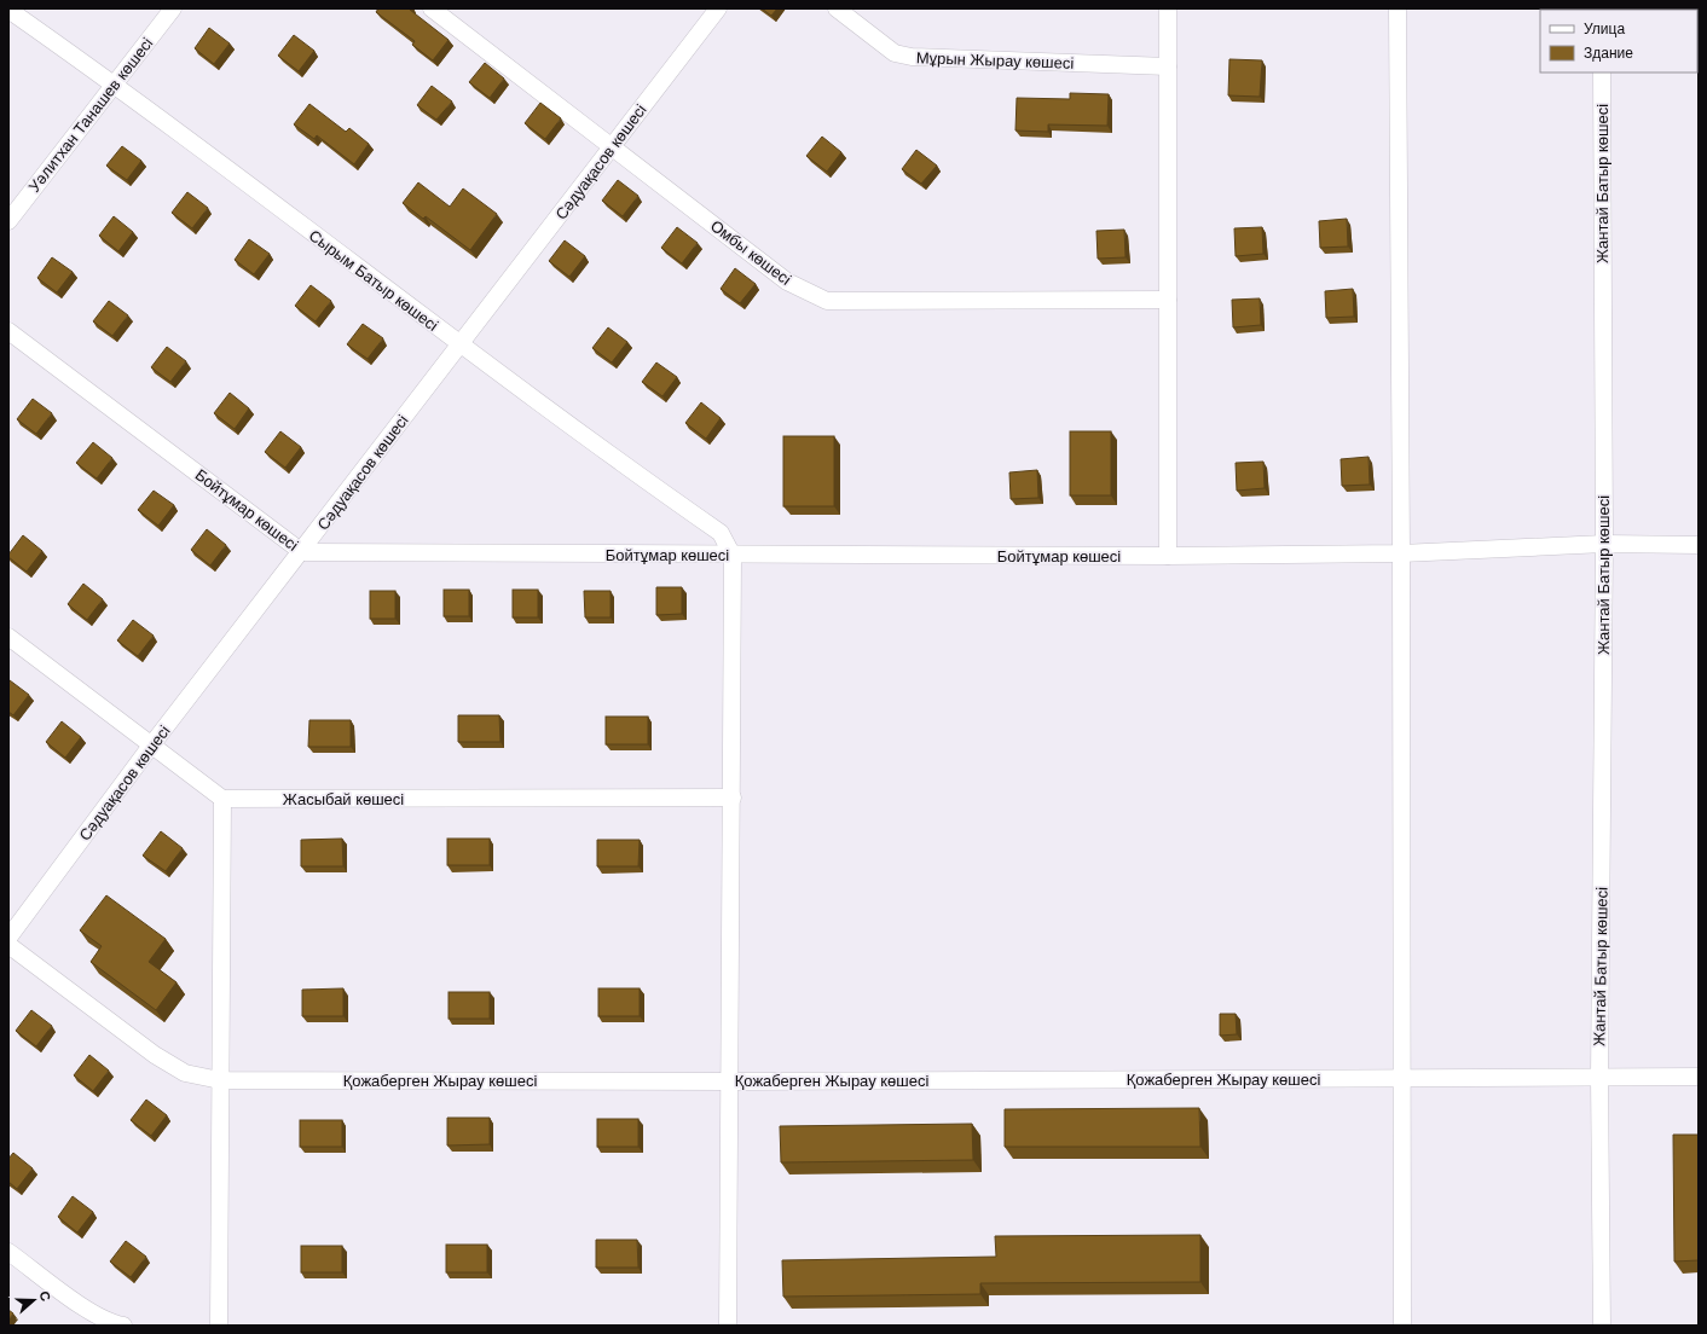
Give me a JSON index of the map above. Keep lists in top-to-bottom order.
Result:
{
  "streets": {
    "street": [
      "Мұрын Жырау көшесі",
      "Уәлитхан Танашев көшесі",
      "Сәдуақасов көшесі",
      "Жантай Батыр көшесі",
      "Омбы көшесі",
      "Сырым Батыр көшесі",
      "Бойтұмар көшесі",
      "Жасыбай көшесі",
      "Қожаберген Жырау көшесі"
    ]
  },
  "crossings": [
    ["Уәлитхан Танашев көшесі", "Сырым Батыр көшесі"],
    ["Сәдуақасов көшесі", "Омбы көшесі"],
    ["Сәдуақасов көшесі", "Сырым Батыр көшесі"],
    ["Сәдуақасов көшесі", "Бойтұмар көшесі"],
    ["Жантай Батыр көшесі", "Бойтұмар көшесі"],
    ["Жантай Батыр көшесі", "Қожаберген Жырау көшесі"],
    ["Сырым Батыр көшесі", "Бойтұмар көшесі"]
  ],
  "legend": ["Улица", "Здание"],
  "north": "right"
}
